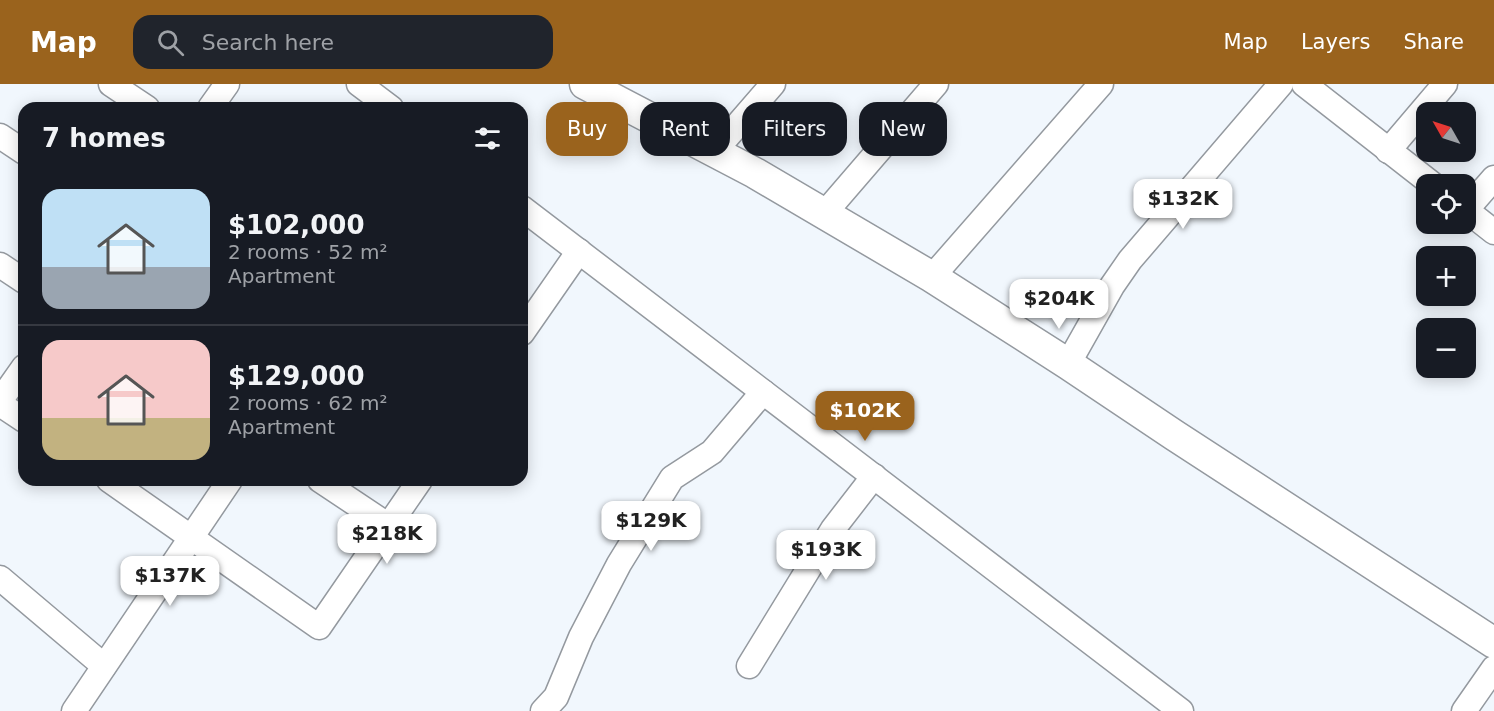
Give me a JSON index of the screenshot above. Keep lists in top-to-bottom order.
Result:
{
  "north": "top left",
  "page": {
    "header": "Map",
    "search": "Search here",
    "nav": ["Map", "Layers", "Share"],
    "map_buttons": ["+", "−"],
    "chip": [
      "Buy",
      "Rent",
      "Filters",
      "New"
    ],
    "heading": "7 homes",
    "list": [
      {
        "name": "$102,000",
        "note": "2 rooms · 52 m² · Apartment"
      },
      {
        "name": "$129,000",
        "note": "2 rooms · 62 m² · Apartment"
      }
    ],
    "price": [
      "$132K",
      "$204K",
      "$102K",
      "$129K",
      "$218K",
      "$193K",
      "$137K"
    ]
  }
}
